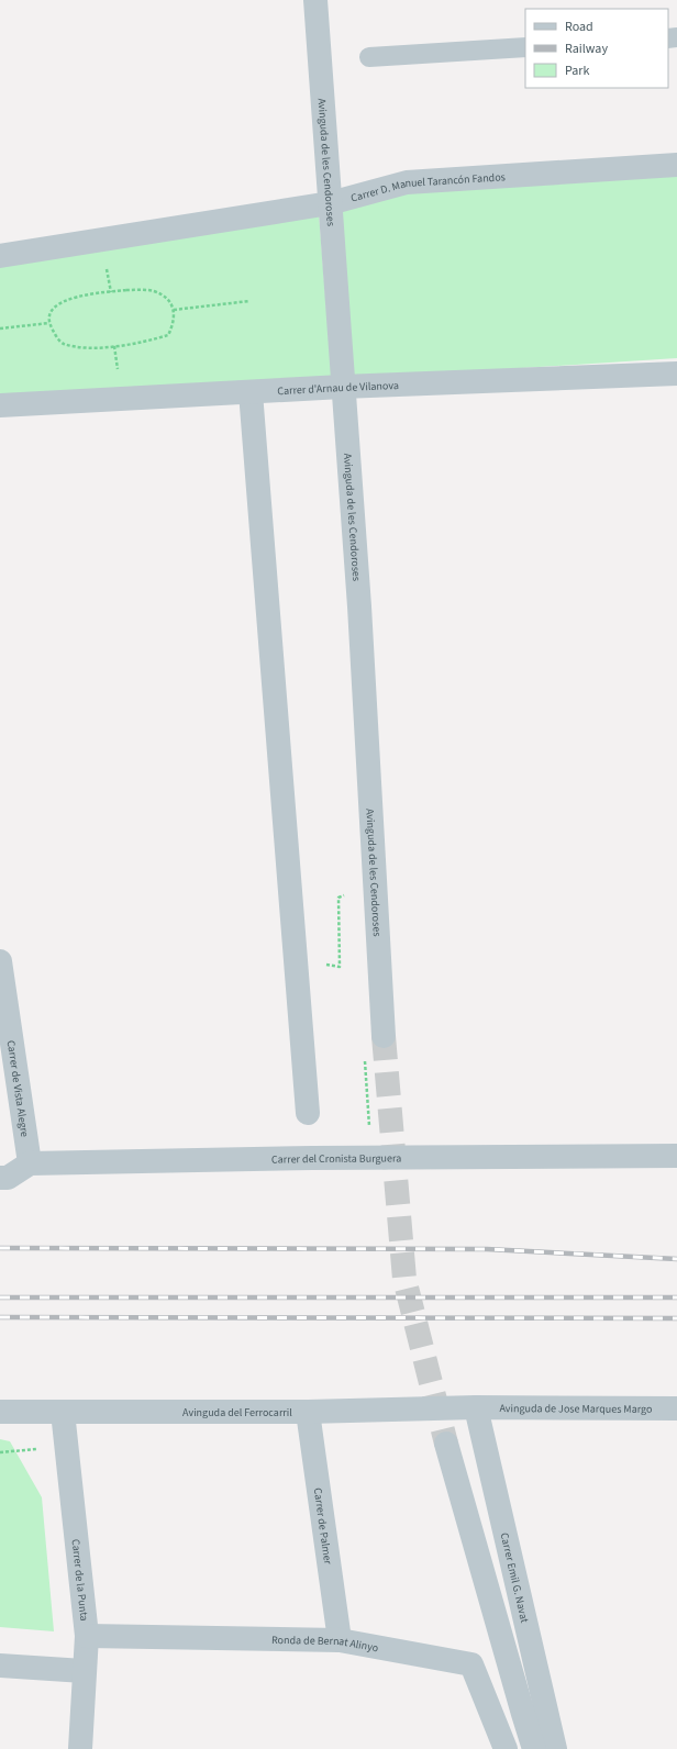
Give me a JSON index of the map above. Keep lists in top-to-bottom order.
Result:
{
  "streets": {
    "street": [
      "Avinguda de les Cendoroses",
      "Carrer D. Manuel Tarancón Fandos",
      "Carrer d'Arnau de Vilanova",
      "Carrer de Vista Alegre",
      "Carrer del Cronista Burguera",
      "Avinguda de Jose Marques Margo",
      "Avinguda del Ferrocarril",
      "Carrer de Palmer",
      "Carrer Emil G. Navat",
      "Carrer de la Punta",
      "Ronda de Bernat Alinyo"
    ]
  },
  "crossings": [
    ["Avinguda de les Cendoroses", "Carrer D. Manuel Tarancón Fandos"],
    ["Avinguda de les Cendoroses", "Carrer d'Arnau de Vilanova"],
    ["Carrer de Vista Alegre", "Carrer del Cronista Burguera"],
    ["Avinguda de Jose Marques Margo", "Avinguda del Ferrocarril"],
    ["Avinguda de Jose Marques Margo", "Carrer Emil G. Navat"],
    ["Avinguda del Ferrocarril", "Carrer de Palmer"],
    ["Avinguda del Ferrocarril", "Carrer Emil G. Navat"],
    ["Avinguda del Ferrocarril", "Carrer de la Punta"],
    ["Carrer de Palmer", "Ronda de Bernat Alinyo"],
    ["Carrer de la Punta", "Ronda de Bernat Alinyo"]
  ],
  "legend": ["Road", "Railway", "Park"]
}
